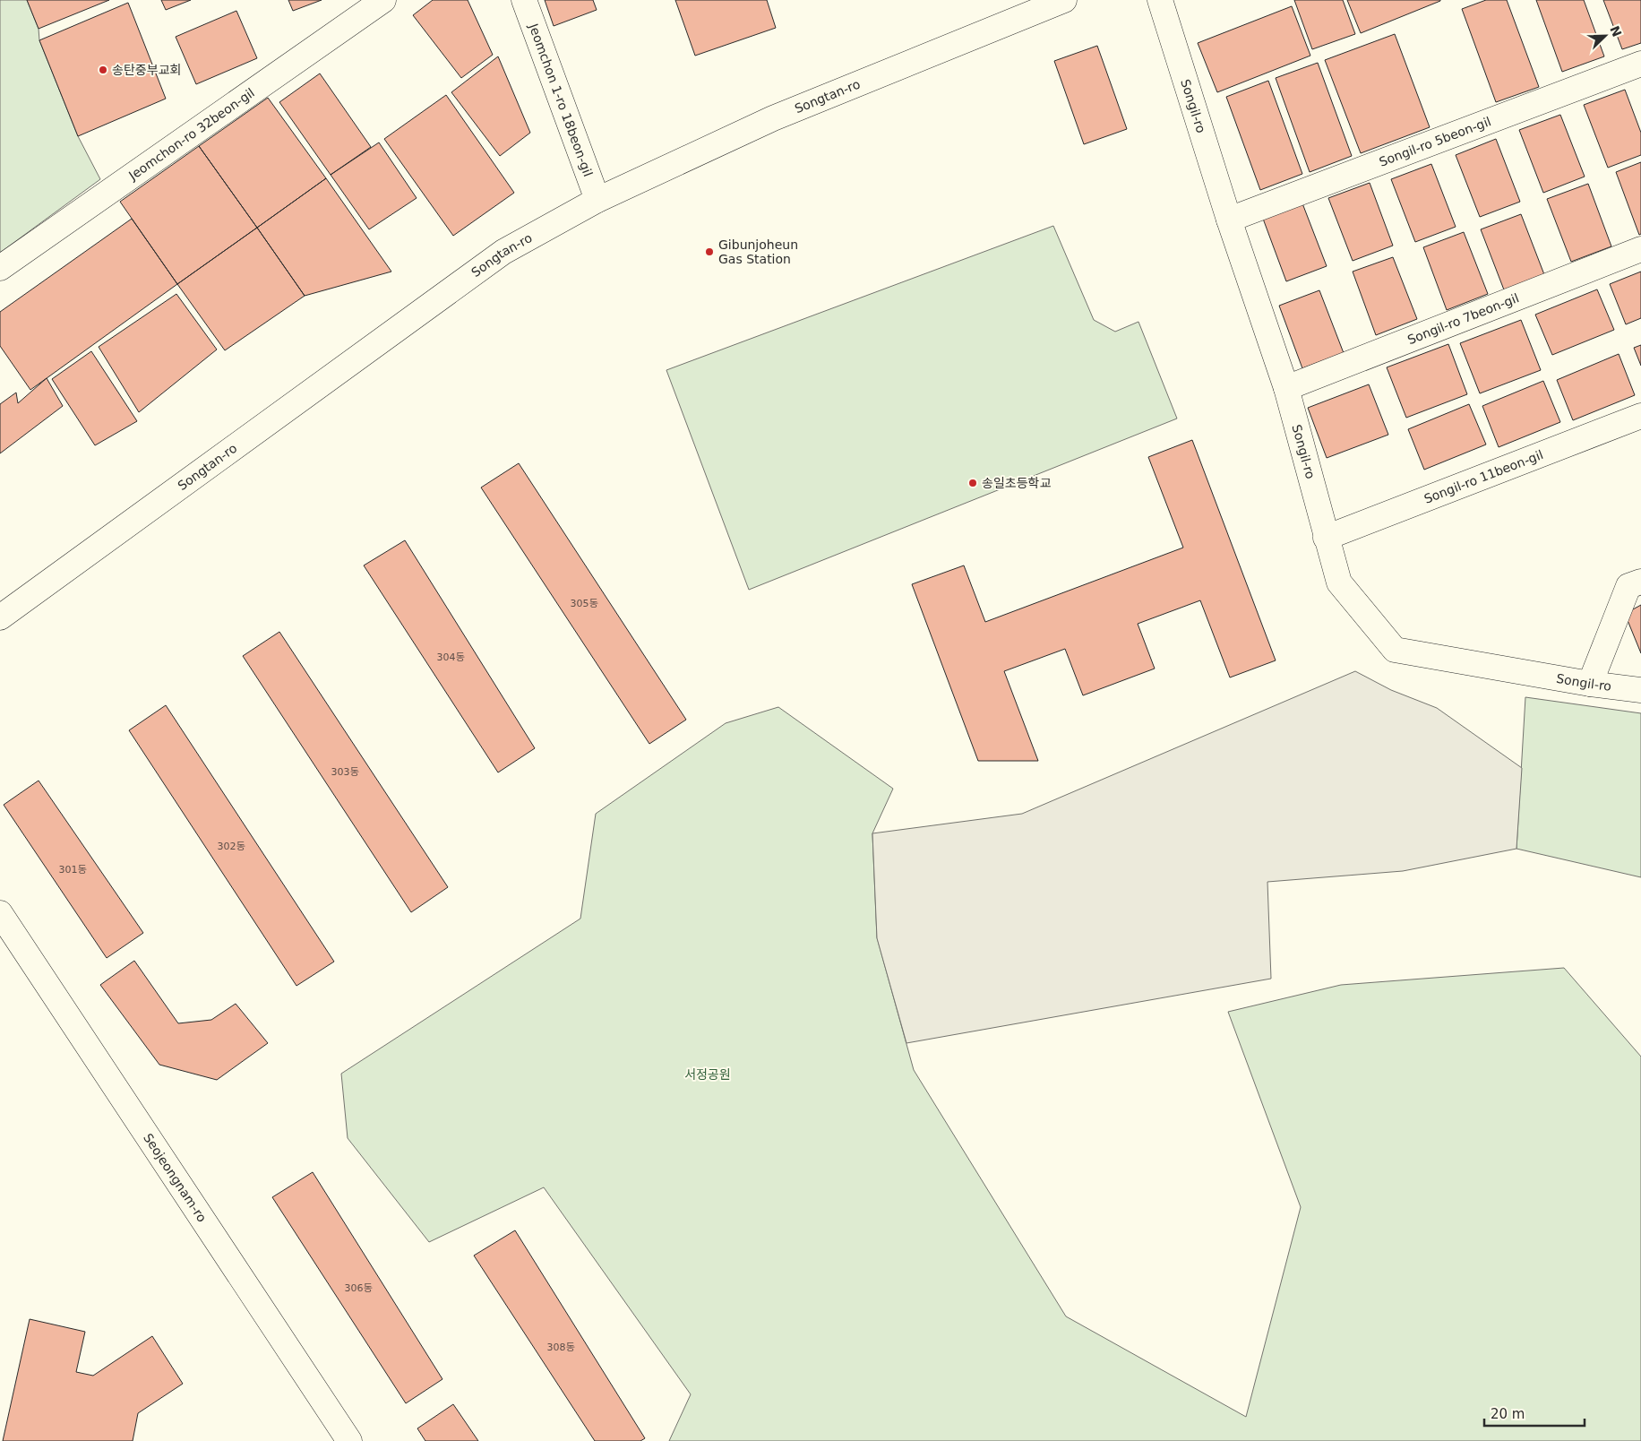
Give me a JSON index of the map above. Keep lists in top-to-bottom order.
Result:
{
  "streets": {
    "street": [
      "Songtan-ro",
      "Jeomchon 1-ro 18beon-gil",
      "Songil-ro",
      "Jeomchon-ro 32beon-gil",
      "Songil-ro 5beon-gil",
      "Songil-ro 7beon-gil",
      "Songil-ro 11beon-gil",
      "Seojeongnam-ro"
    ]
  },
  "crossings": [
    ["Songtan-ro", "Jeomchon 1-ro 18beon-gil"],
    ["Songil-ro", "Songil-ro 5beon-gil"],
    ["Songil-ro", "Songil-ro 7beon-gil"],
    ["Songil-ro", "Songil-ro 11beon-gil"]
  ],
  "parks": ["서정공원"],
  "places": ["송탄중부교회", "Gibunjoheun Gas Station", "송일초등학교"],
  "house_numbers": [
    "305동",
    "304동",
    "303동",
    "302동",
    "301동",
    "306동",
    "308동"
  ],
  "scale_bar": "20 m",
  "north": "top right"
}
